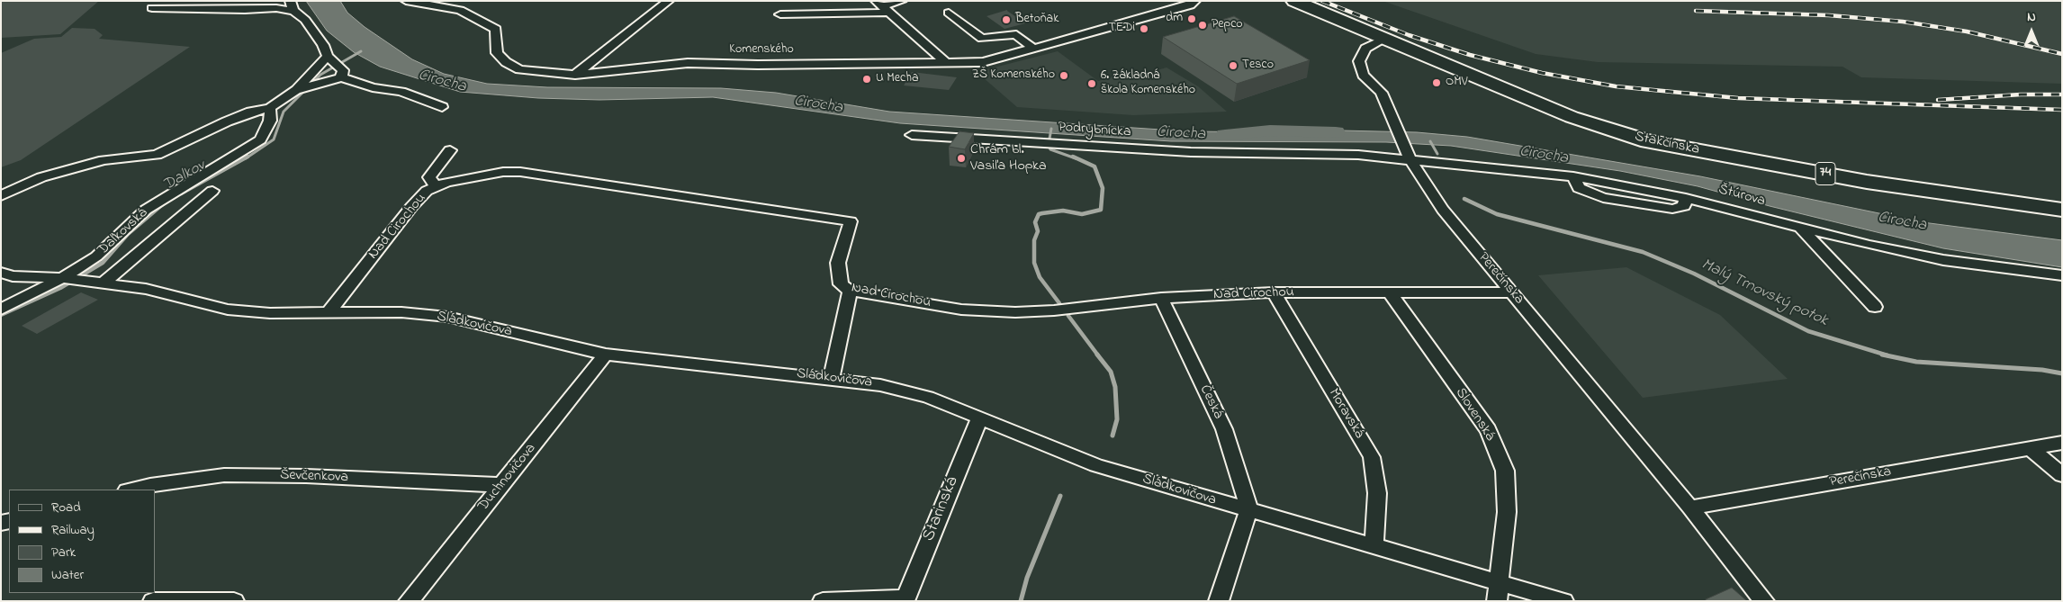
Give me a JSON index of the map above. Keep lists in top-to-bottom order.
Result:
{
  "streets": {
    "main road": ["Stakčínska", "74"],
    "street": [
      "Komenského",
      "Podrybnícka",
      "Štúrova",
      "Nad Cirochou",
      "Daľkovská",
      "Perečínska",
      "Sládkovičova",
      "Česká",
      "Moravská",
      "Slovenská",
      "Ševčenkova",
      "Duchnovičova",
      "Starinská"
    ]
  },
  "crossings": [
    ["Podrybnícka", "Štúrova"],
    ["Podrybnícka", "Perečínska"],
    ["Stakčínska", "Perečínska"],
    ["Štúrova", "Perečínska"],
    ["Nad Cirochou", "Perečínska"],
    ["Nad Cirochou", "Sládkovičova"],
    ["Nad Cirochou", "Česká"],
    ["Nad Cirochou", "Moravská"],
    ["Nad Cirochou", "Slovenská"],
    ["Daľkovská", "Sládkovičova"],
    ["Sládkovičova", "Česká"],
    ["Sládkovičova", "Moravská"],
    ["Sládkovičova", "Slovenská"],
    ["Sládkovičova", "Duchnovičova"],
    ["Sládkovičova", "Starinská"],
    ["Ševčenkova", "Duchnovičova"]
  ],
  "water": ["Cirocha", "Dalkov", "Malý Trnovský potok"],
  "places": [
    "dm",
    "Betoňak",
    "Pepco",
    "TEDi",
    "Tesco",
    "ZŠ Komenského",
    "U Mecha",
    "OMV",
    "6. Základná škola Komenského",
    "Chrám bl. Vasiľa Hopka"
  ],
  "legend": [
    "Road",
    "Railway",
    "Park",
    "Water"
  ],
  "north": "top"
}
